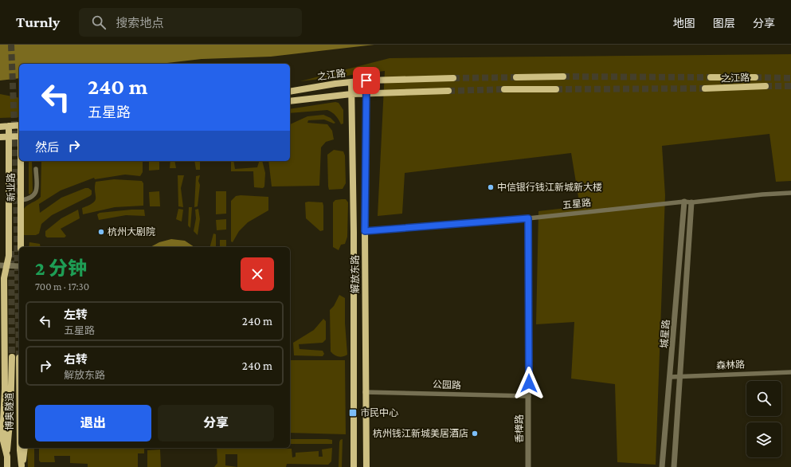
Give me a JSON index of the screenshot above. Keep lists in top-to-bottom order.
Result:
{
  "streets": {
    "main road": [
      "之江路",
      "新业路",
      "解放东路",
      "博奥隧道"
    ],
    "street": [
      "五星路",
      "城星路",
      "森林路",
      "公园路",
      "香樟路"
    ]
  },
  "crossings": [
    ["之江路", "解放东路"],
    ["新业路", "博奥隧道"],
    ["五星路", "解放东路"],
    ["五星路", "城星路"],
    ["五星路", "香樟路"],
    ["解放东路", "公园路"],
    ["城星路", "森林路"],
    ["公园路", "香樟路"]
  ],
  "places": {
    "other": ["中信银行钱江新城新大楼", "杭州大剧院", "杭州钱江新城美居酒店"],
    "transit": ["市民中心"]
  },
  "page": {
    "header": "Turnly",
    "search": "搜索地点",
    "nav": ["地图", "图层", "分享"],
    "turn": ["240 m", "五星路"],
    "then": "然后",
    "heading": ["2 分钟", "700 m · 17:30"],
    "list": [
      {
        "name": "左转",
        "note": "五星路",
        "value": "240 m"
      },
      {
        "name": "右转",
        "note": "解放东路",
        "value": "240 m"
      }
    ],
    "buttons": ["退出", "分享"]
  }
}
